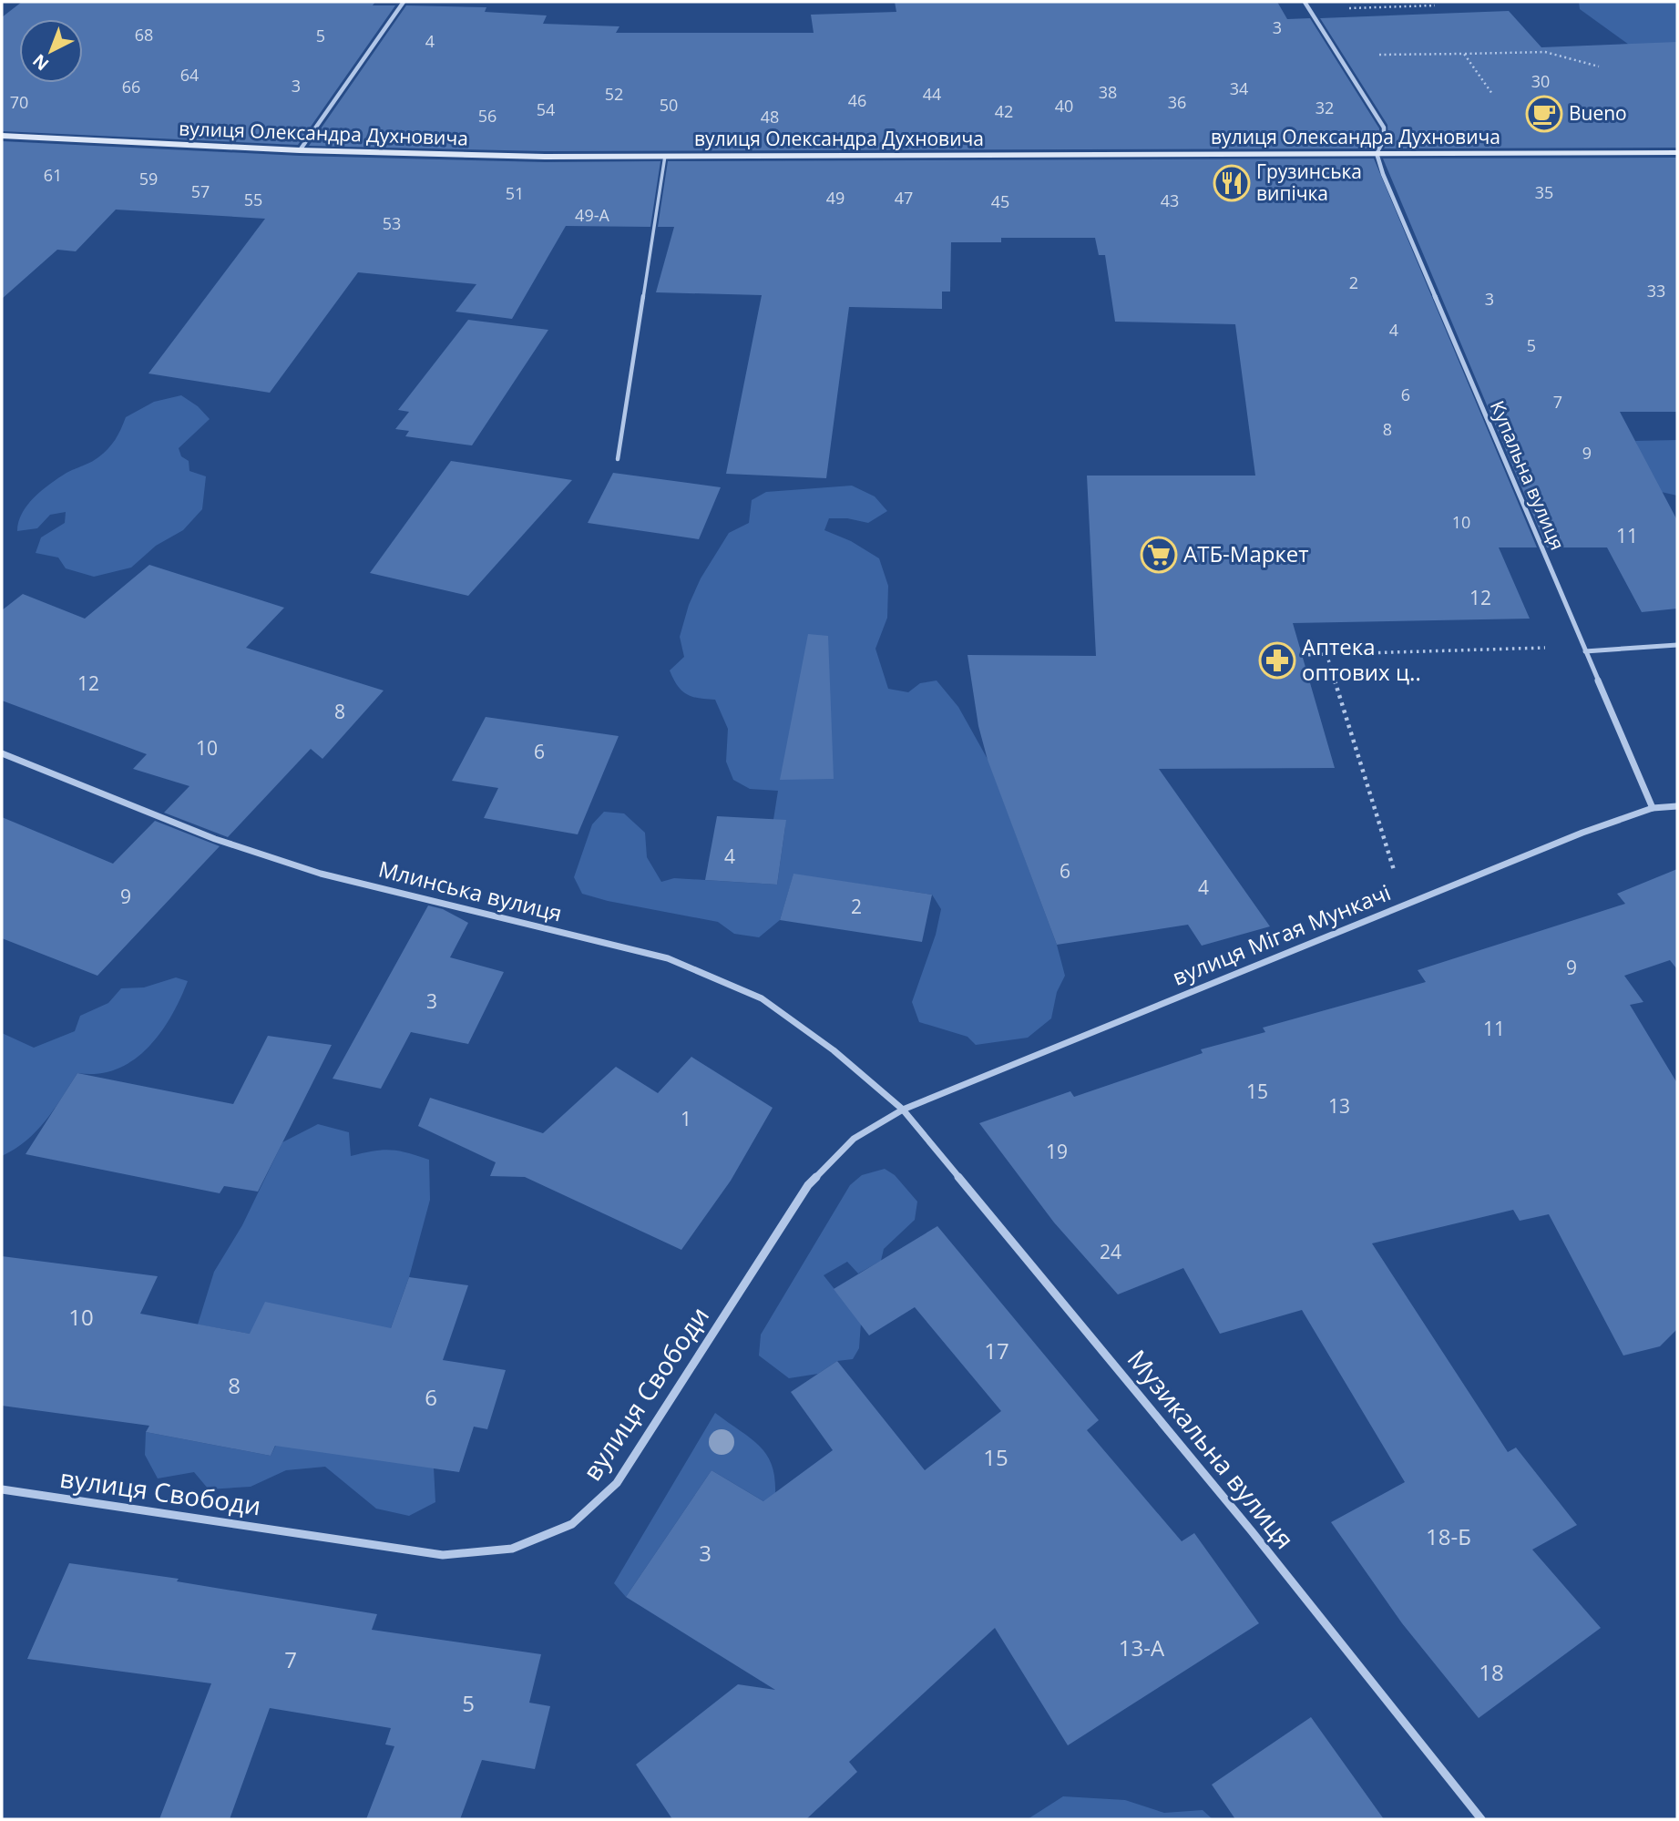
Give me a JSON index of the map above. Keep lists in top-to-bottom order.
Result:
{
  "streets": {
    "street": [
      "вулиця Олександра Духновича",
      "Купальна вулиця",
      "Млинська вулиця",
      "вулиця Мігая Мункачі",
      "вулиця Свободи",
      "Музикальна вулиця"
    ]
  },
  "crossings": [
    ["вулиця Олександра Духновича", "Купальна вулиця"],
    ["Купальна вулиця", "вулиця Мігая Мункачі"],
    ["Млинська вулиця", "вулиця Мігая Мункачі"],
    ["Млинська вулиця", "вулиця Свободи"],
    ["Млинська вулиця", "Музикальна вулиця"],
    ["вулиця Мігая Мункачі", "вулиця Свободи"],
    ["вулиця Мігая Мункачі", "Музикальна вулиця"],
    ["вулиця Свободи", "Музикальна вулиця"]
  ],
  "places": {
    "cafe": ["Bueno"],
    "restaurant": ["Грузинська випічка"],
    "supermarket": ["АТБ-Маркет"],
    "pharmacy": ["Аптека оптових ц‥"]
  },
  "house_numbers": [
    "3",
    "68",
    "5",
    "4",
    "64",
    "30",
    "3",
    "66",
    "34",
    "38",
    "52",
    "44",
    "46",
    "70",
    "36",
    "50",
    "40",
    "32",
    "54",
    "42",
    "56",
    "48",
    "61",
    "59",
    "57",
    "35",
    "51",
    "49",
    "47",
    "55",
    "43",
    "45",
    "49-А",
    "53",
    "2",
    "33",
    "3",
    "4",
    "5",
    "6",
    "7",
    "8",
    "9",
    "10",
    "11",
    "12",
    "12",
    "8",
    "10",
    "6",
    "4",
    "6",
    "4",
    "9",
    "2",
    "9",
    "3",
    "11",
    "15",
    "13",
    "1",
    "19",
    "24",
    "10",
    "17",
    "8",
    "6",
    "15",
    "18-Б",
    "3",
    "13-А",
    "7",
    "18",
    "5"
  ],
  "north": "bottom left"
}
